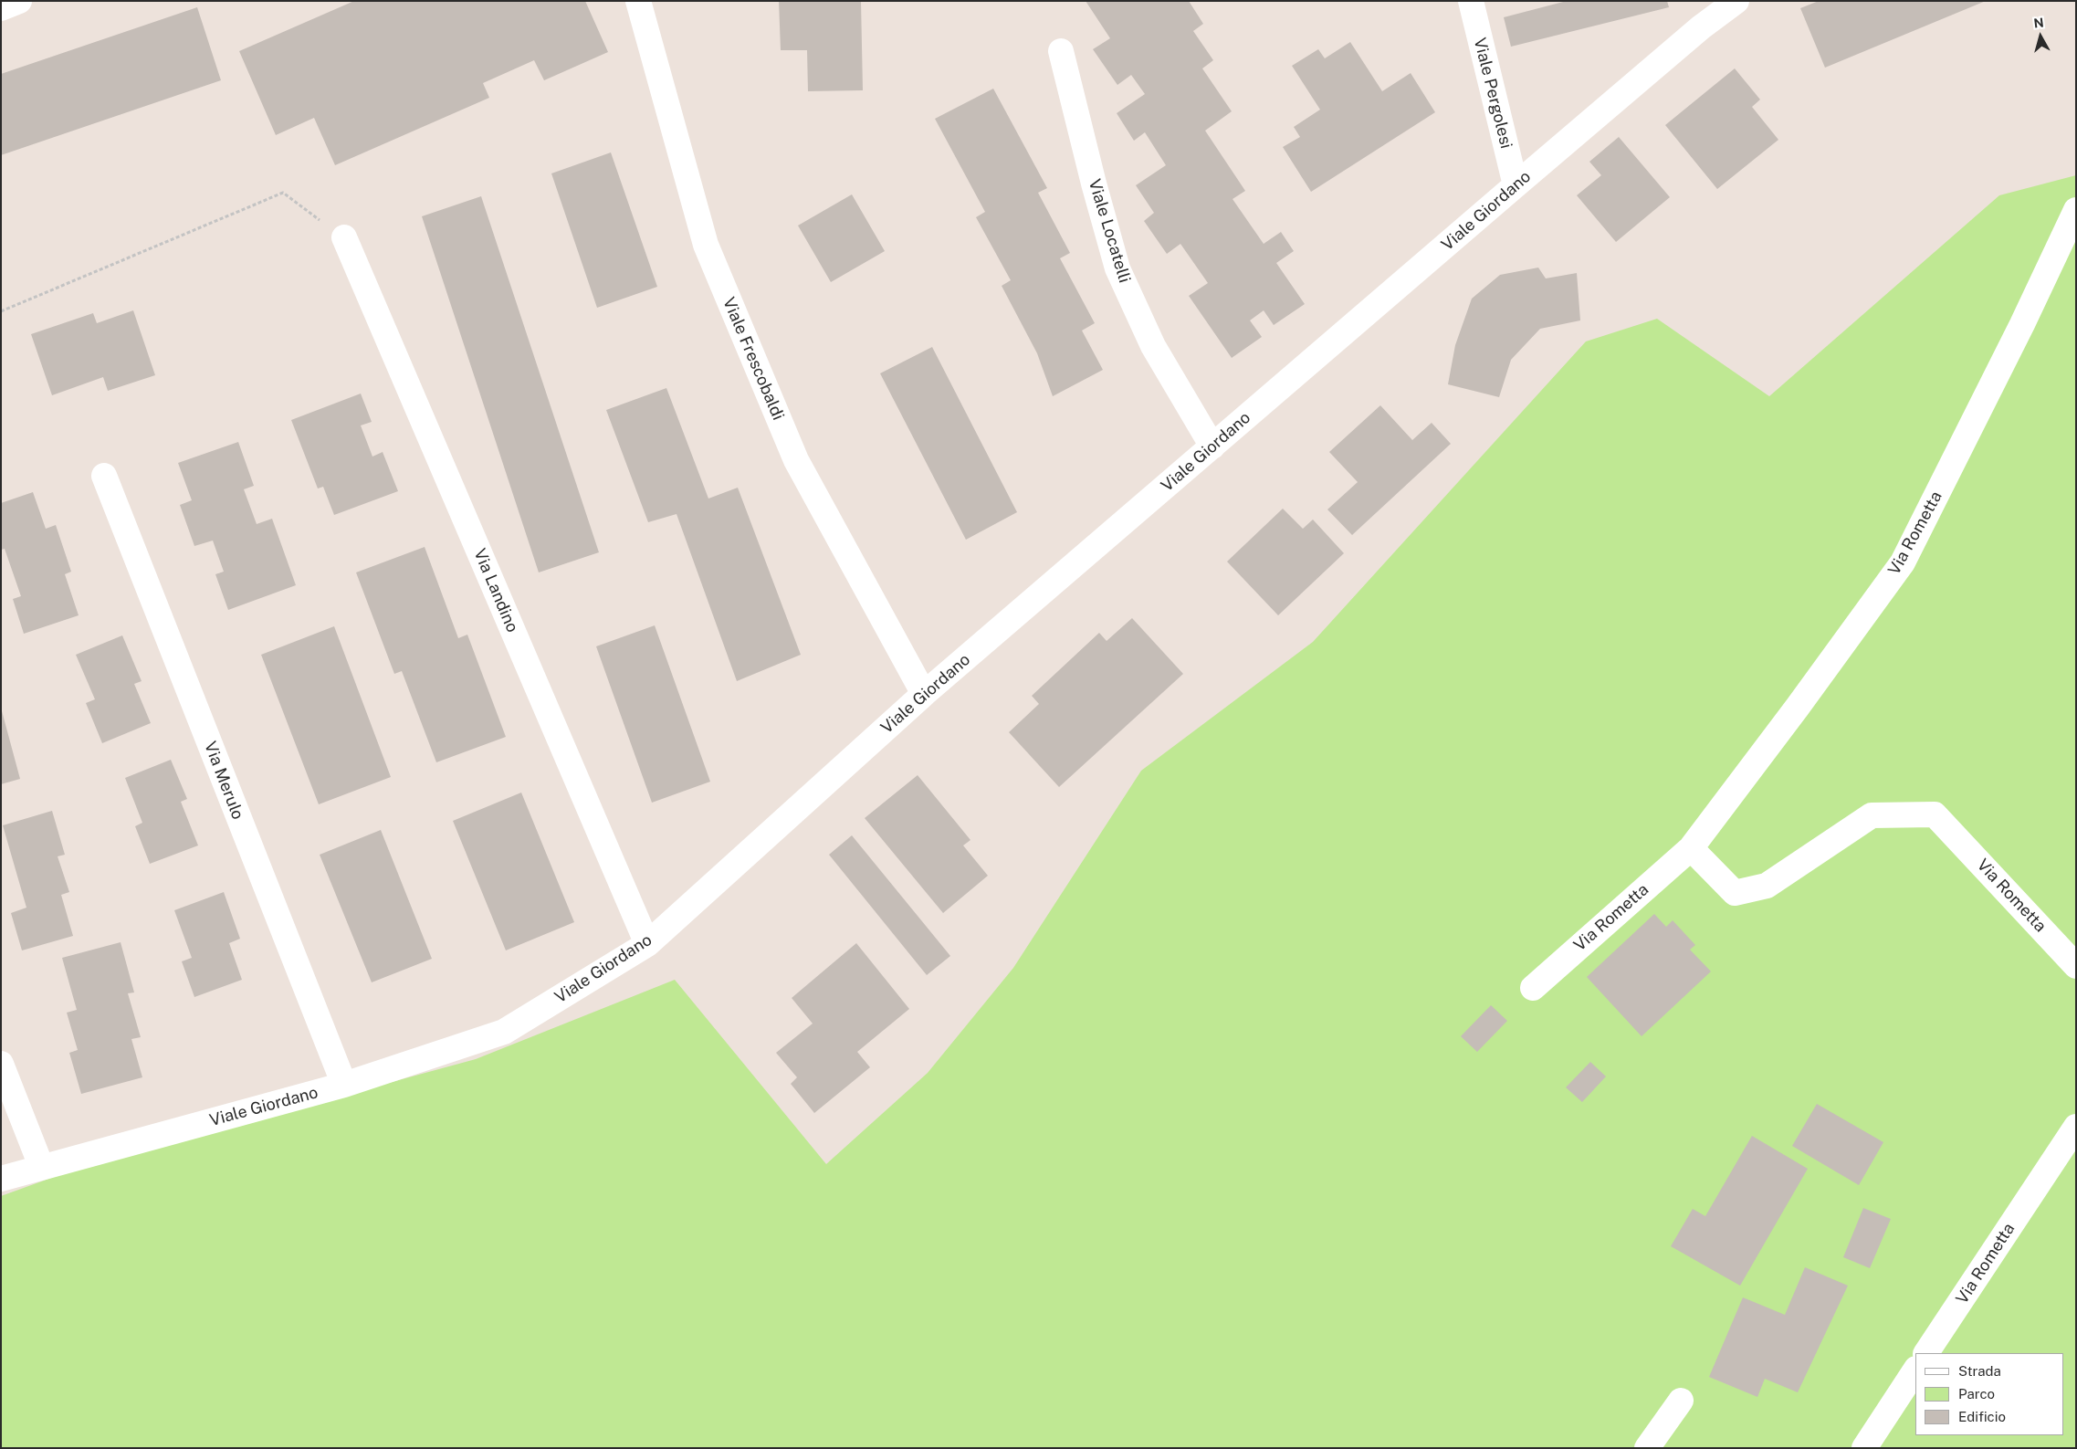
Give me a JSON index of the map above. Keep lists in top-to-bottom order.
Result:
{
  "streets": {
    "street": [
      "Viale Pergolesi",
      "Viale Giordano",
      "Viale Locatelli",
      "Viale Frescobaldi",
      "Via Rometta",
      "Via Landino",
      "Via Merulo"
    ]
  },
  "crossings": [
    ["Viale Pergolesi", "Viale Giordano"],
    ["Viale Giordano", "Viale Locatelli"],
    ["Viale Giordano", "Viale Frescobaldi"],
    ["Viale Giordano", "Via Landino"],
    ["Viale Giordano", "Via Merulo"]
  ],
  "legend": ["Strada", "Parco", "Edificio"],
  "north": "top"
}
